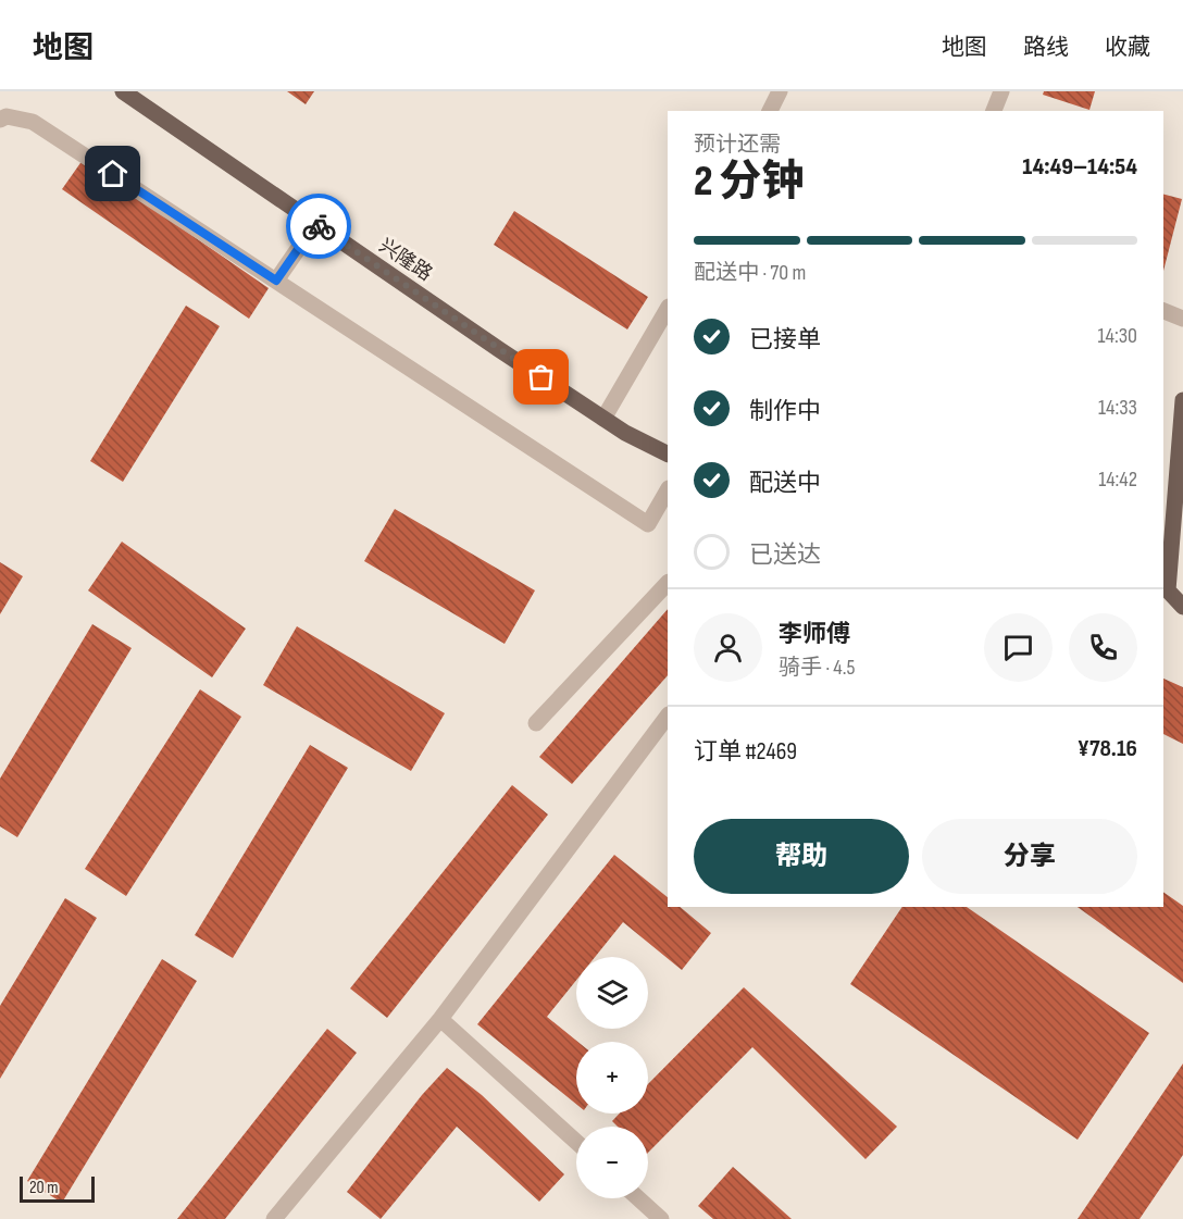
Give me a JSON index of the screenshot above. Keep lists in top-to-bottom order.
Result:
{
  "streets": {
    "main road": ["兴隆路"]
  },
  "scale_bar": "20 m",
  "page": {
    "header": "地图",
    "nav": ["地图", "路线", "收藏"],
    "heading": ["2 分钟", "预计还需", "14:49–14:54"],
    "panel": [
      "李师傅",
      "骑手 · 4.5",
      "订单 #2469",
      "¥78.16"
    ],
    "bar": "配送中 · 70 m",
    "list": [
      ["已接单", "14:30"],
      ["制作中", "14:33"],
      ["配送中", "14:42"],
      "已送达"
    ],
    "buttons": ["帮助", "分享"],
    "map_buttons": ["+", "−"],
    "scale": "20 m"
  }
}
